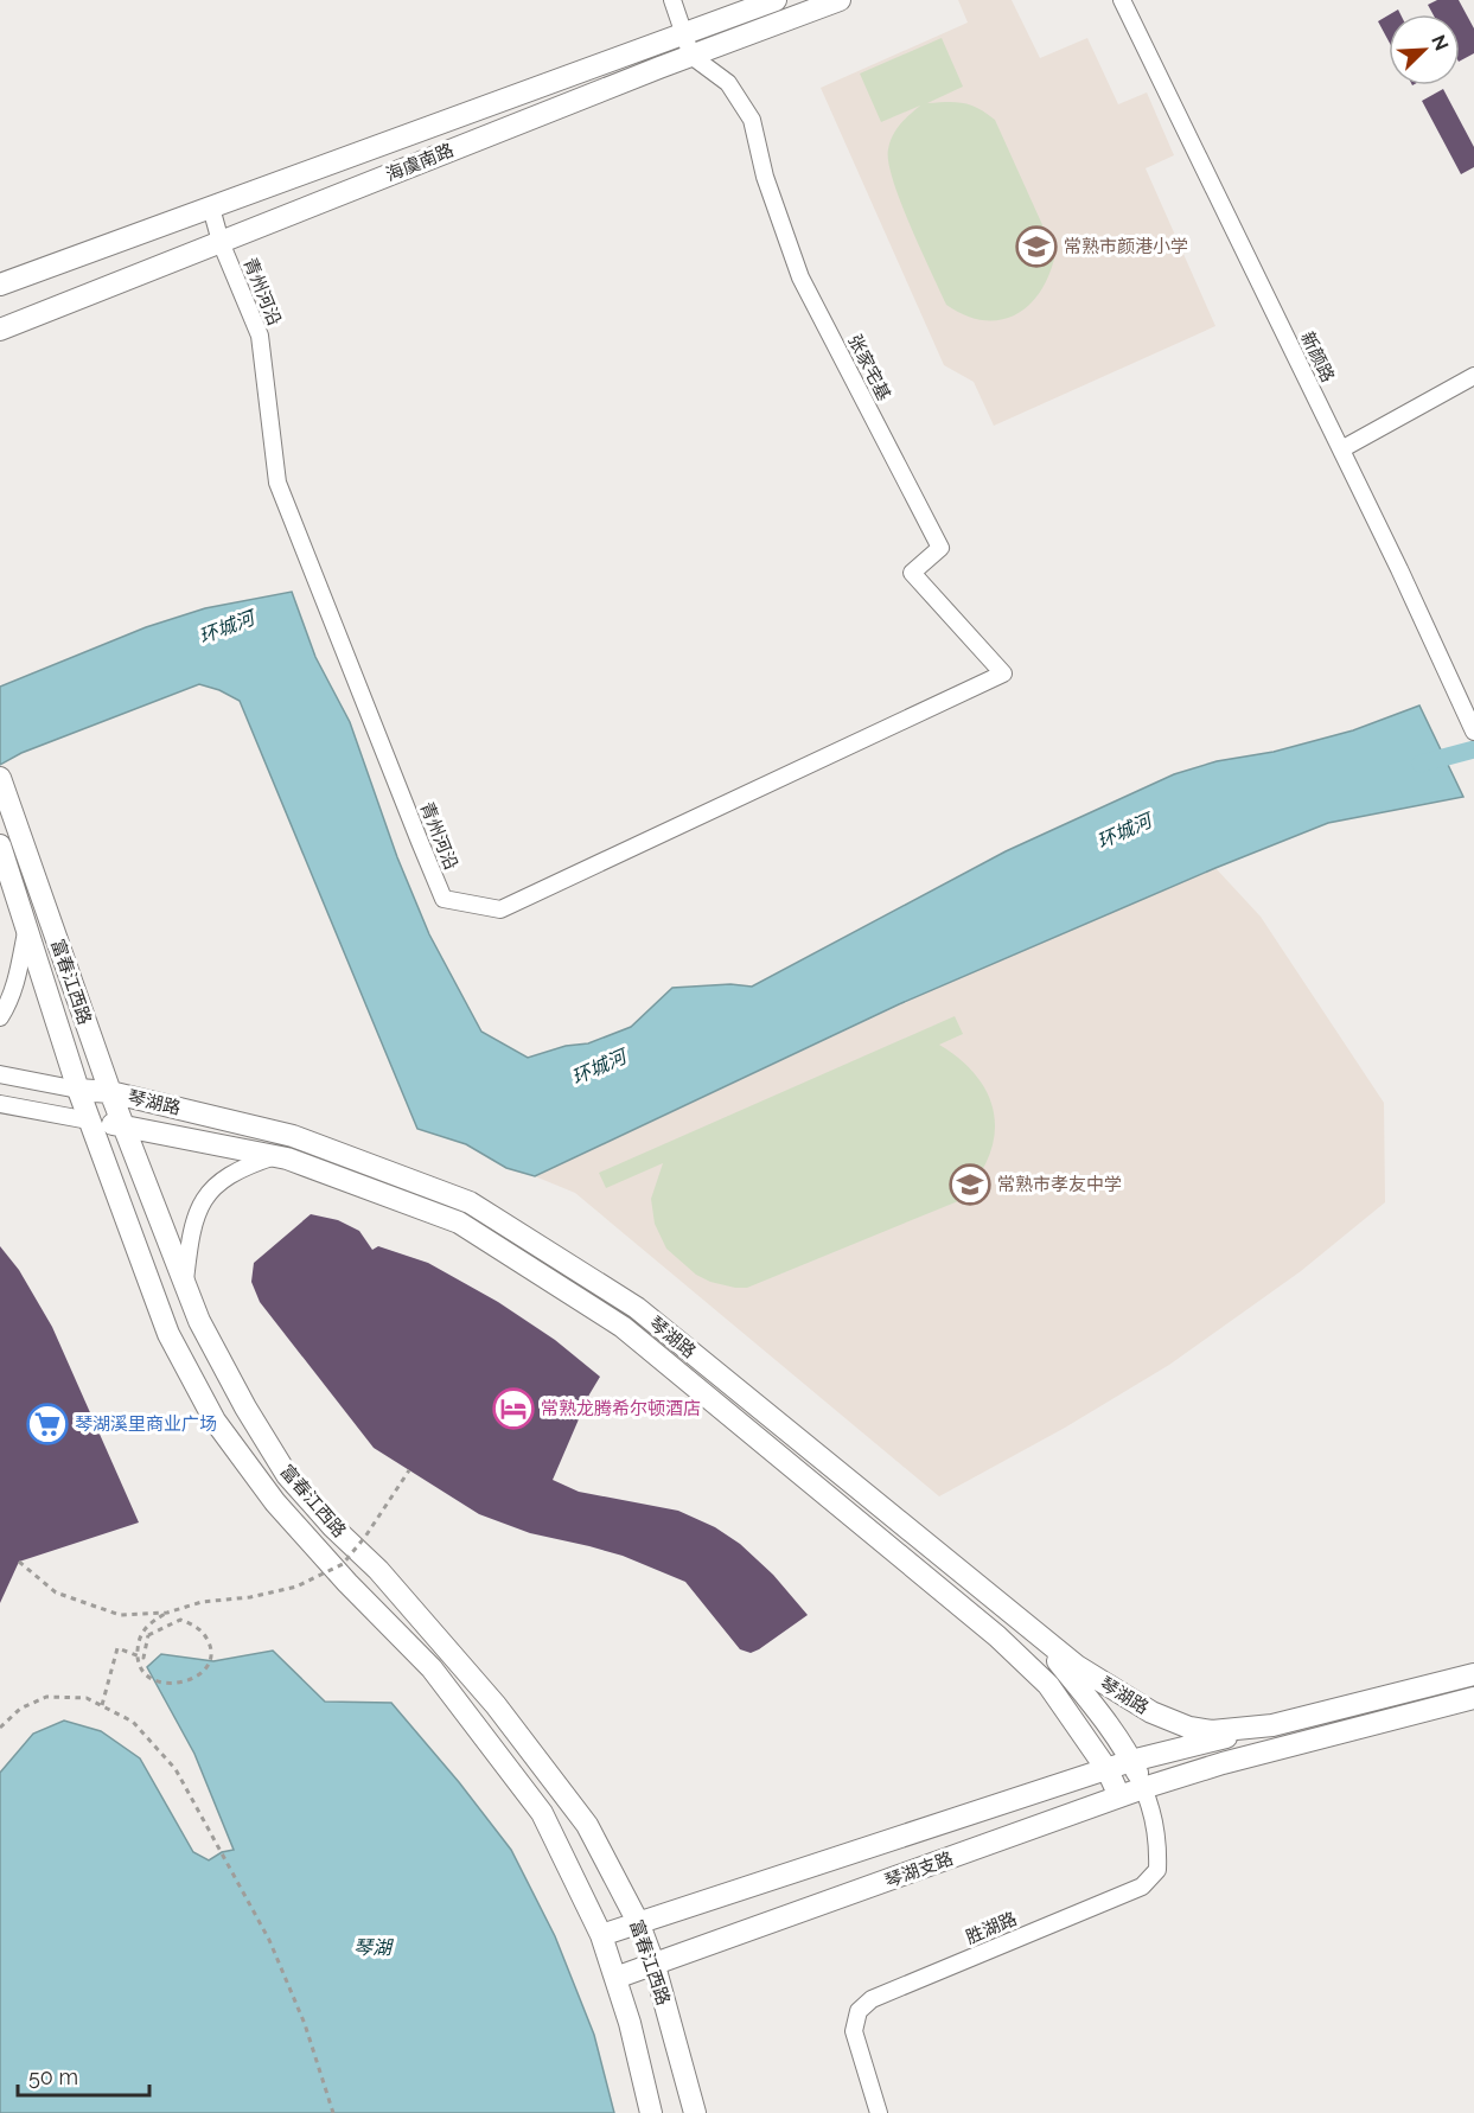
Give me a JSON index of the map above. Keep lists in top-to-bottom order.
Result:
{
  "streets": {
    "main road": [
      "海虞南路",
      "富春江西路",
      "琴湖路",
      "琴湖支路"
    ],
    "street": [
      "青州河沿",
      "新颜路",
      "张家宅基",
      "胜湖路"
    ]
  },
  "crossings": [
    ["海虞南路", "青州河沿"],
    ["海虞南路", "张家宅基"],
    ["青州河沿", "张家宅基"],
    ["富春江西路", "琴湖路"],
    ["富春江西路", "琴湖支路"],
    ["琴湖路", "琴湖支路"],
    ["琴湖支路", "胜湖路"]
  ],
  "water": ["环城河", "琴湖"],
  "places": {
    "school or university": ["常熟市颜港小学", "常熟市孝友中学"],
    "hotel": ["常熟龙腾希尔顿酒店"],
    "supermarket": ["琴湖溪里商业广场"]
  },
  "scale_bar": "50 m",
  "north": "top right"
}
